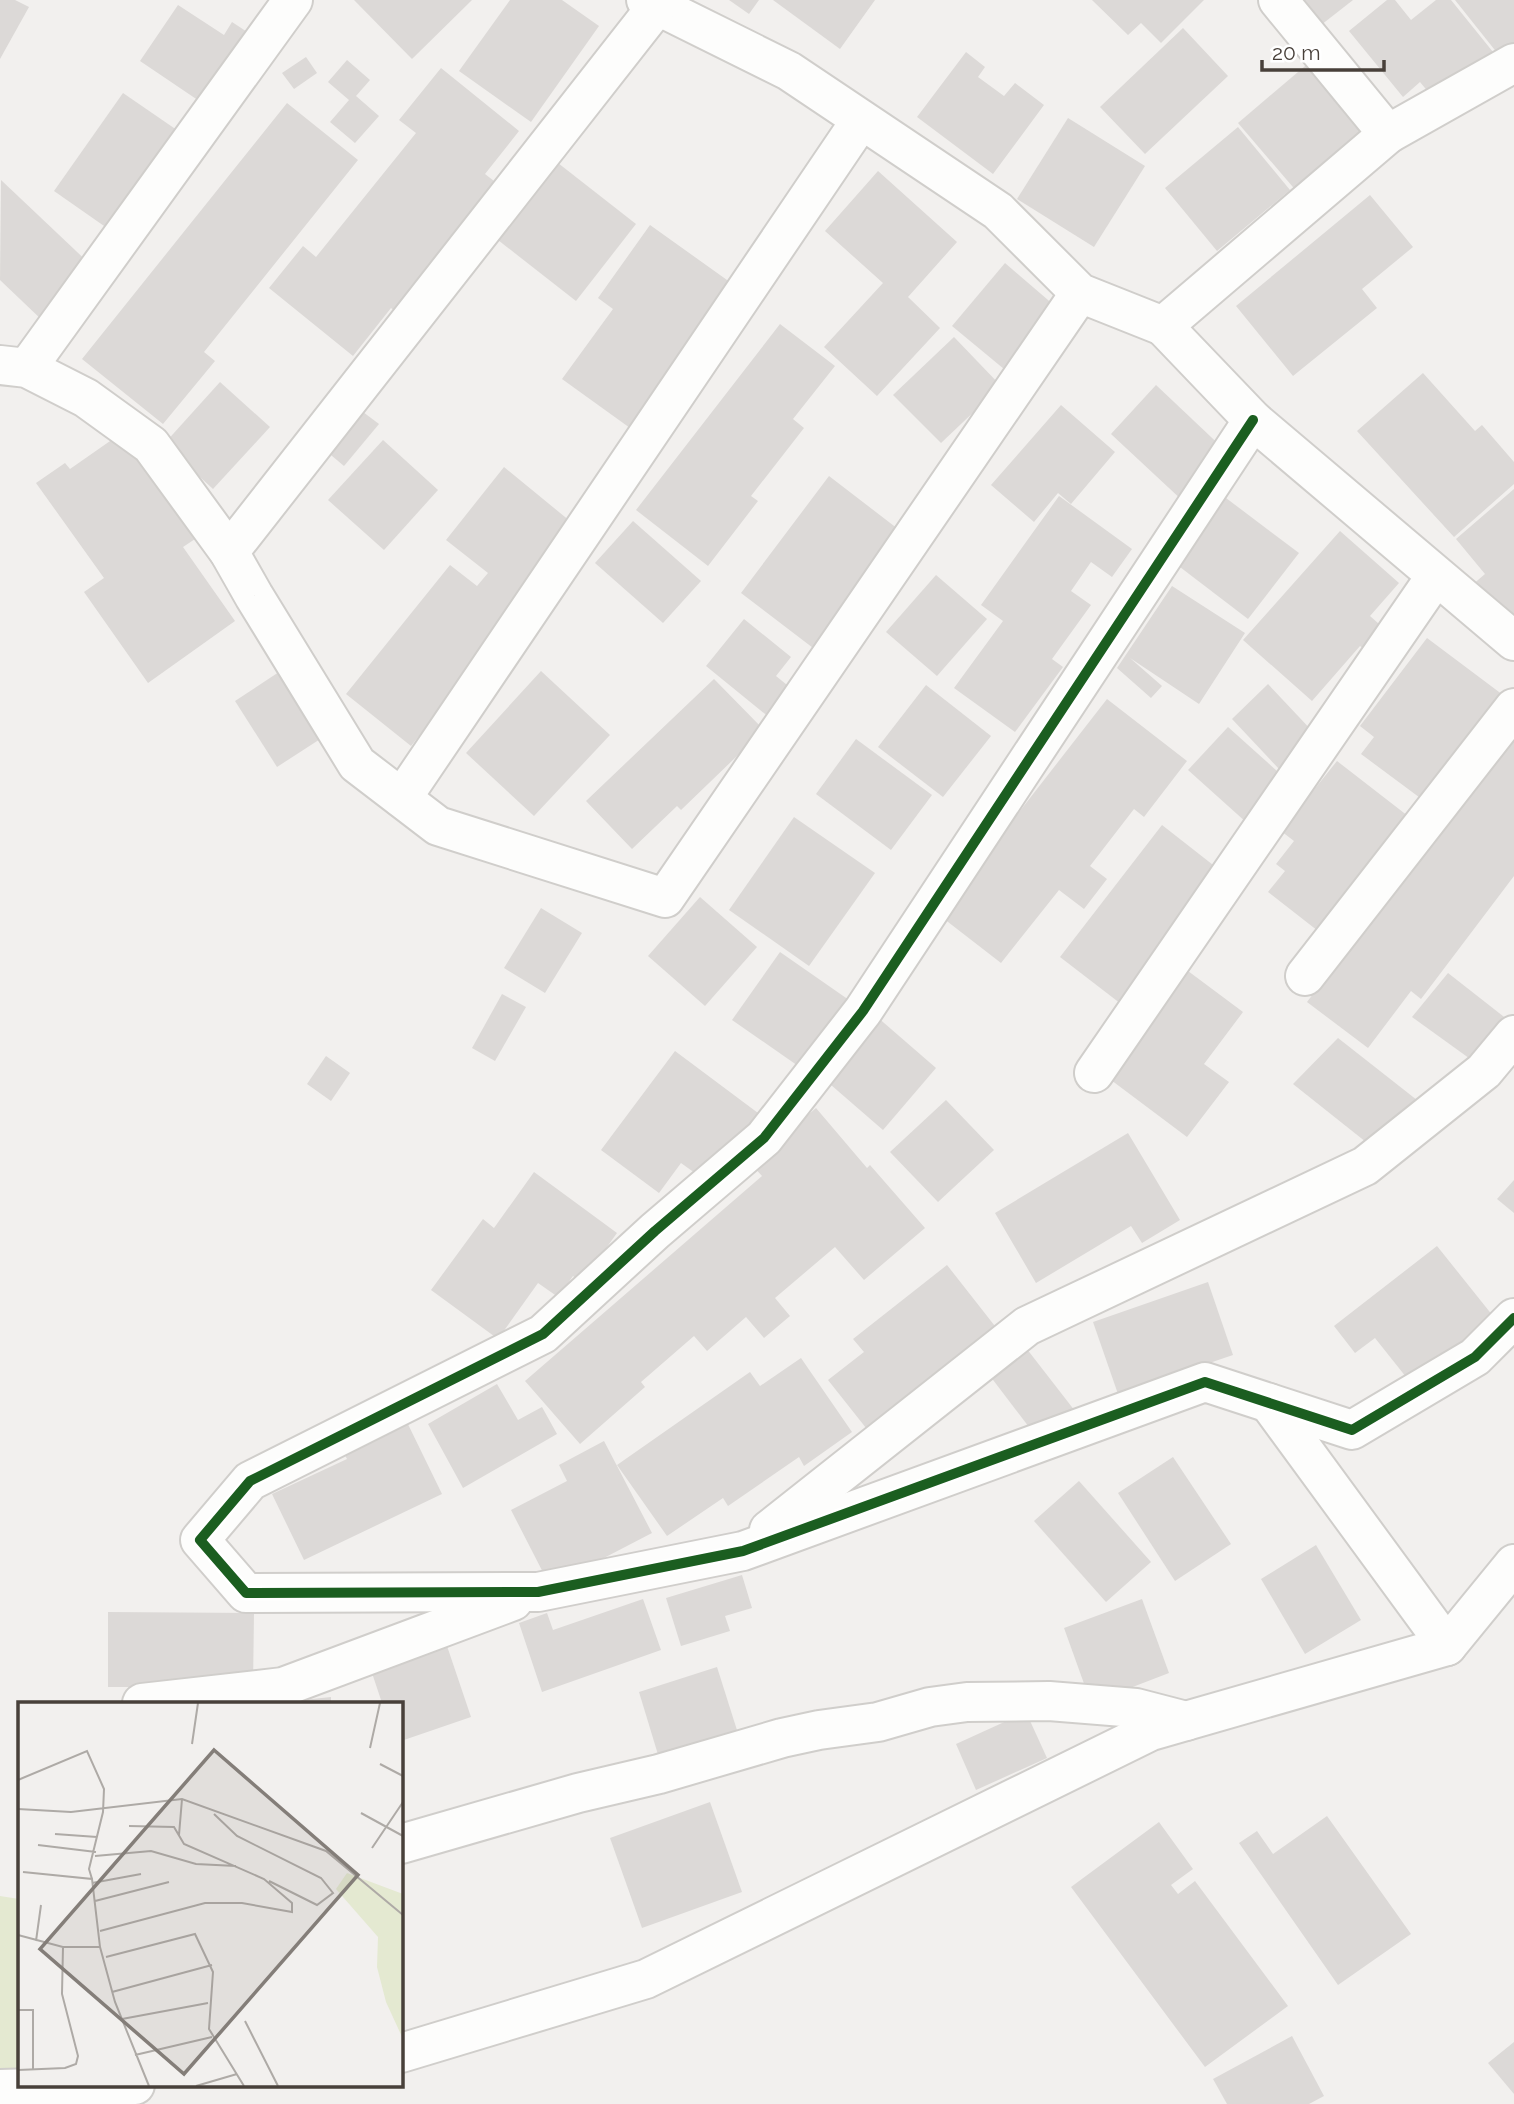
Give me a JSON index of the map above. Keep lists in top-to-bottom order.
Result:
{
  "scale_bar": "20 m"
}
